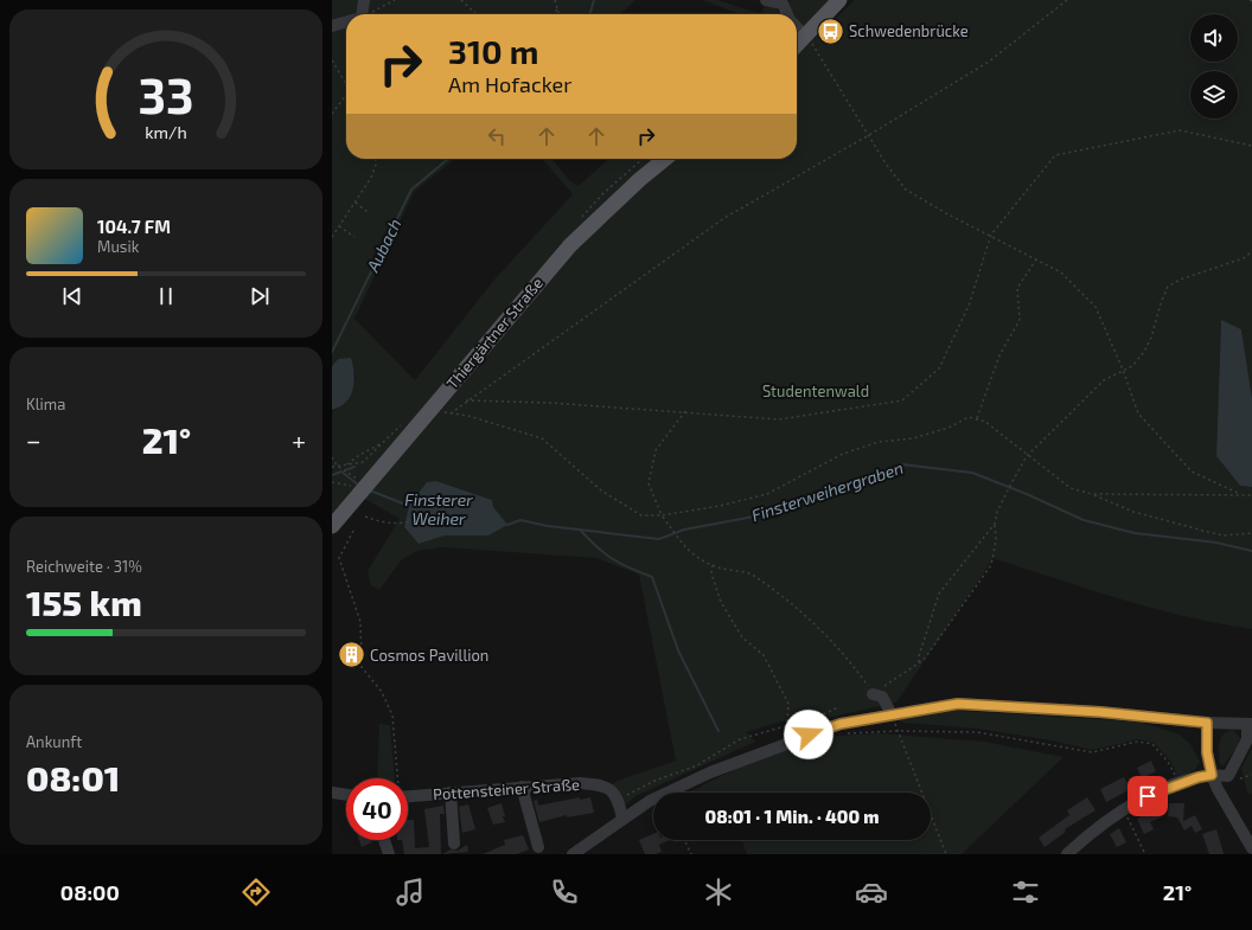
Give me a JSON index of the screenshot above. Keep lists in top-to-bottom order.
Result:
{
  "streets": {
    "main road": ["Thiergärtner Straße"],
    "street": ["Pottensteiner Straße"]
  },
  "water": ["Aubach", "Finsterweihergraben", "Finsterer Weiher"],
  "parks": ["Studentenwald"],
  "places": {
    "bus stop": ["Schwedenbrücke"],
    "building": ["Cosmos Pavillion"]
  },
  "page": {
    "turn": ["310 m", "Am Hofacker"],
    "song": ["104.7 FM", "Musik"],
    "tile": [
      "Klima",
      ["Reichweite · 31%", "155 km"],
      ["Ankunft", "08:01"]
    ],
    "heat": ["−", "21°", "+"],
    "limit": "40",
    "trip": "08:01 · 1 Min. · 400 m",
    "tabs": ["08:00", "21°"],
    "gauge": ["33", "km/h"]
  }
}
